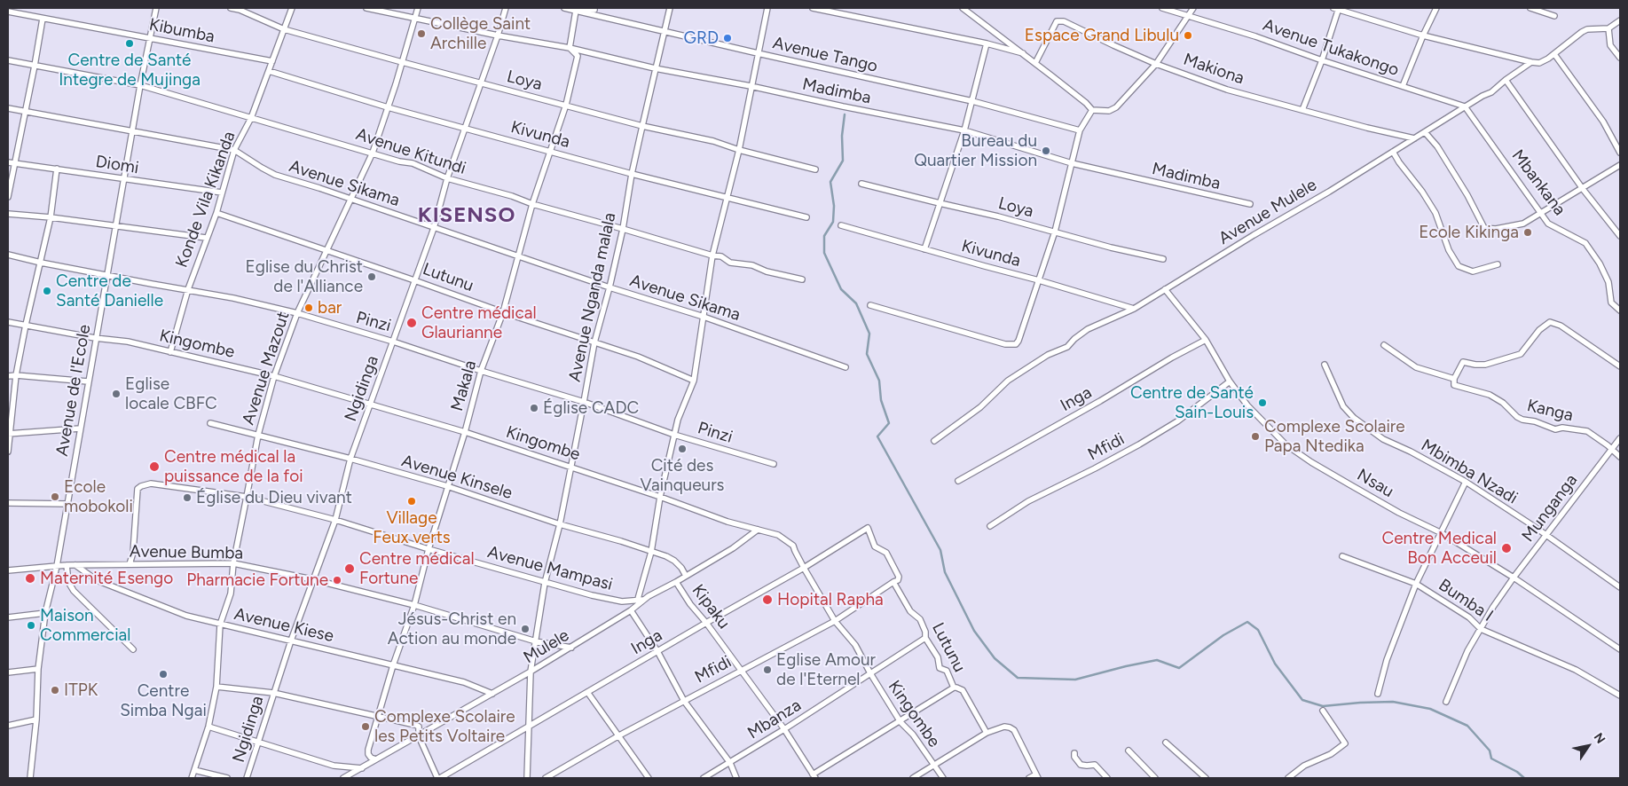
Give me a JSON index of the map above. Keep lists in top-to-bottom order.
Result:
{
  "streets": {
    "street": [
      "Kibumba",
      "Avenue Tukakongo",
      "Avenue Tango",
      "Makiona",
      "Loya",
      "Madimba",
      "Kivunda",
      "Avenue Kitundi",
      "Diomi",
      "Mbankana",
      "Avenue Sikama",
      "Konde Vila Kikanda",
      "Avenue Mulele",
      "Lutunu",
      "Avenue Nganda malala",
      "Pinzi",
      "Kingombe",
      "Avenue Mazout",
      "Makala",
      "Ngidinga",
      "Avenue de l'Ecole",
      "Inga",
      "Kanga",
      "Mfidi",
      "Mbimba Nzadi",
      "Avenue Kinsele",
      "Nsau",
      "Munganga",
      "Avenue Bumba",
      "Avenue Mampasi",
      "Bumba I",
      "Kipaku",
      "Avenue Kiese",
      "Mulele",
      "Mbanza"
    ]
  },
  "crossings": [
    ["Kibumba", "Konde Vila Kikanda"],
    ["Kibumba", "Avenue de l'Ecole"],
    ["Avenue Tukakongo", "Mbankana"],
    ["Avenue Tukakongo", "Avenue Mulele"],
    ["Avenue Tango", "Avenue Nganda malala"],
    ["Avenue Tango", "Makala"],
    ["Makiona", "Avenue Mulele"],
    ["Loya", "Konde Vila Kikanda"],
    ["Loya", "Avenue Nganda malala"],
    ["Loya", "Avenue Mazout"],
    ["Loya", "Makala"],
    ["Loya", "Ngidinga"],
    ["Madimba", "Avenue Nganda malala"],
    ["Madimba", "Avenue Mazout"],
    ["Madimba", "Makala"],
    ["Madimba", "Ngidinga"],
    ["Kivunda", "Konde Vila Kikanda"],
    ["Kivunda", "Avenue Mulele"],
    ["Kivunda", "Avenue Nganda malala"],
    ["Kivunda", "Avenue Mazout"],
    ["Kivunda", "Makala"],
    ["Kivunda", "Ngidinga"],
    ["Avenue Kitundi", "Konde Vila Kikanda"],
    ["Avenue Kitundi", "Avenue Nganda malala"],
    ["Avenue Kitundi", "Avenue Mazout"],
    ["Avenue Kitundi", "Makala"],
    ["Avenue Kitundi", "Ngidinga"],
    ["Avenue Kitundi", "Avenue de l'Ecole"],
    ["Diomi", "Konde Vila Kikanda"],
    ["Diomi", "Avenue de l'Ecole"],
    ["Mbankana", "Avenue Mulele"],
    ["Avenue Sikama", "Konde Vila Kikanda"],
    ["Avenue Sikama", "Avenue Nganda malala"],
    ["Avenue Sikama", "Avenue Mazout"],
    ["Avenue Sikama", "Makala"],
    ["Avenue Sikama", "Ngidinga"],
    ["Avenue Sikama", "Avenue de l'Ecole"],
    ["Konde Vila Kikanda", "Lutunu"],
    ["Konde Vila Kikanda", "Pinzi"],
    ["Konde Vila Kikanda", "Kingombe"],
    ["Avenue Mulele", "Nsau"],
    ["Lutunu", "Avenue Nganda malala"],
    ["Lutunu", "Avenue Mazout"],
    ["Lutunu", "Makala"],
    ["Lutunu", "Ngidinga"],
    ["Lutunu", "Inga"],
    ["Lutunu", "Mfidi"],
    ["Lutunu", "Mbanza"],
    ["Avenue Nganda malala", "Pinzi"],
    ["Avenue Nganda malala", "Kingombe"],
    ["Avenue Nganda malala", "Inga"],
    ["Avenue Nganda malala", "Avenue Kinsele"],
    ["Avenue Nganda malala", "Avenue Bumba"],
    ["Avenue Nganda malala", "Avenue Mampasi"],
    ["Avenue Nganda malala", "Mulele"],
    ["Pinzi", "Avenue Mazout"],
    ["Pinzi", "Makala"],
    ["Pinzi", "Ngidinga"],
    ["Pinzi", "Avenue de l'Ecole"],
    ["Kingombe", "Avenue Mazout"],
    ["Kingombe", "Makala"],
    ["Kingombe", "Ngidinga"],
    ["Kingombe", "Avenue de l'Ecole"],
    ["Kingombe", "Inga"],
    ["Kingombe", "Mfidi"],
    ["Kingombe", "Mulele"],
    ["Kingombe", "Mbanza"],
    ["Avenue Mazout", "Avenue Kinsele"],
    ["Avenue Mazout", "Avenue Bumba"],
    ["Avenue Mazout", "Avenue Mampasi"],
    ["Avenue Mazout", "Avenue Kiese"],
    ["Makala", "Avenue Kinsele"],
    ["Makala", "Avenue Bumba"],
    ["Makala", "Avenue Mampasi"],
    ["Makala", "Avenue Kiese"],
    ["Makala", "Mulele"],
    ["Ngidinga", "Avenue Kinsele"],
    ["Ngidinga", "Avenue Bumba"],
    ["Ngidinga", "Avenue Mampasi"],
    ["Ngidinga", "Avenue Kiese"],
    ["Avenue de l'Ecole", "Avenue Bumba"],
    ["Inga", "Nsau"],
    ["Inga", "Kipaku"],
    ["Kanga", "Munganga"],
    ["Mfidi", "Nsau"],
    ["Mfidi", "Kipaku"],
    ["Mbimba Nzadi", "Munganga"],
    ["Avenue Kinsele", "Mulele"],
    ["Nsau", "Munganga"],
    ["Munganga", "Bumba I"],
    ["Avenue Bumba", "Avenue Mampasi"],
    ["Avenue Bumba", "Avenue Kiese"],
    ["Avenue Bumba", "Mulele"],
    ["Avenue Mampasi", "Mulele"],
    ["Kipaku", "Mulele"],
    ["Kipaku", "Mbanza"],
    ["Avenue Kiese", "Mulele"]
  ],
  "districts": ["KISENSO"],
  "places": [
    "Collège Saint Archille",
    "Espace Grand Libulu",
    "GRD",
    "Centre de Santé Integre de Mujinga",
    "Bureau du Quartier Mission",
    "Ecole Kikinga",
    "Eglise du Christ de l'Alliance",
    "Centre de Santé Danielle",
    "bar",
    "Centre médical Glaurianne",
    "Eglise locale CBFC",
    "Centre de Santé Sain-Louis",
    "Église CADC",
    "Complexe Scolaire Papa Ntedika",
    "Cité des Vainqueurs",
    "Centre médical la puissance de la foi",
    "Ecole mobokoli",
    "Église du Dieu vivant",
    "Village Feux verts",
    "Centre Medical Bon Acceuil",
    "Centre médical Fortune",
    "Maternité Esengo",
    "Pharmacie Fortune",
    "Hopital Rapha",
    "Maison Commercial",
    "Jésus-Christ en Action au monde",
    "Eglise Amour de l'Eternel",
    "Centre Simba Ngai",
    "ITPK",
    "Complexe Scolaire les Petits Voltaire"
  ],
  "north": "top right"
}
